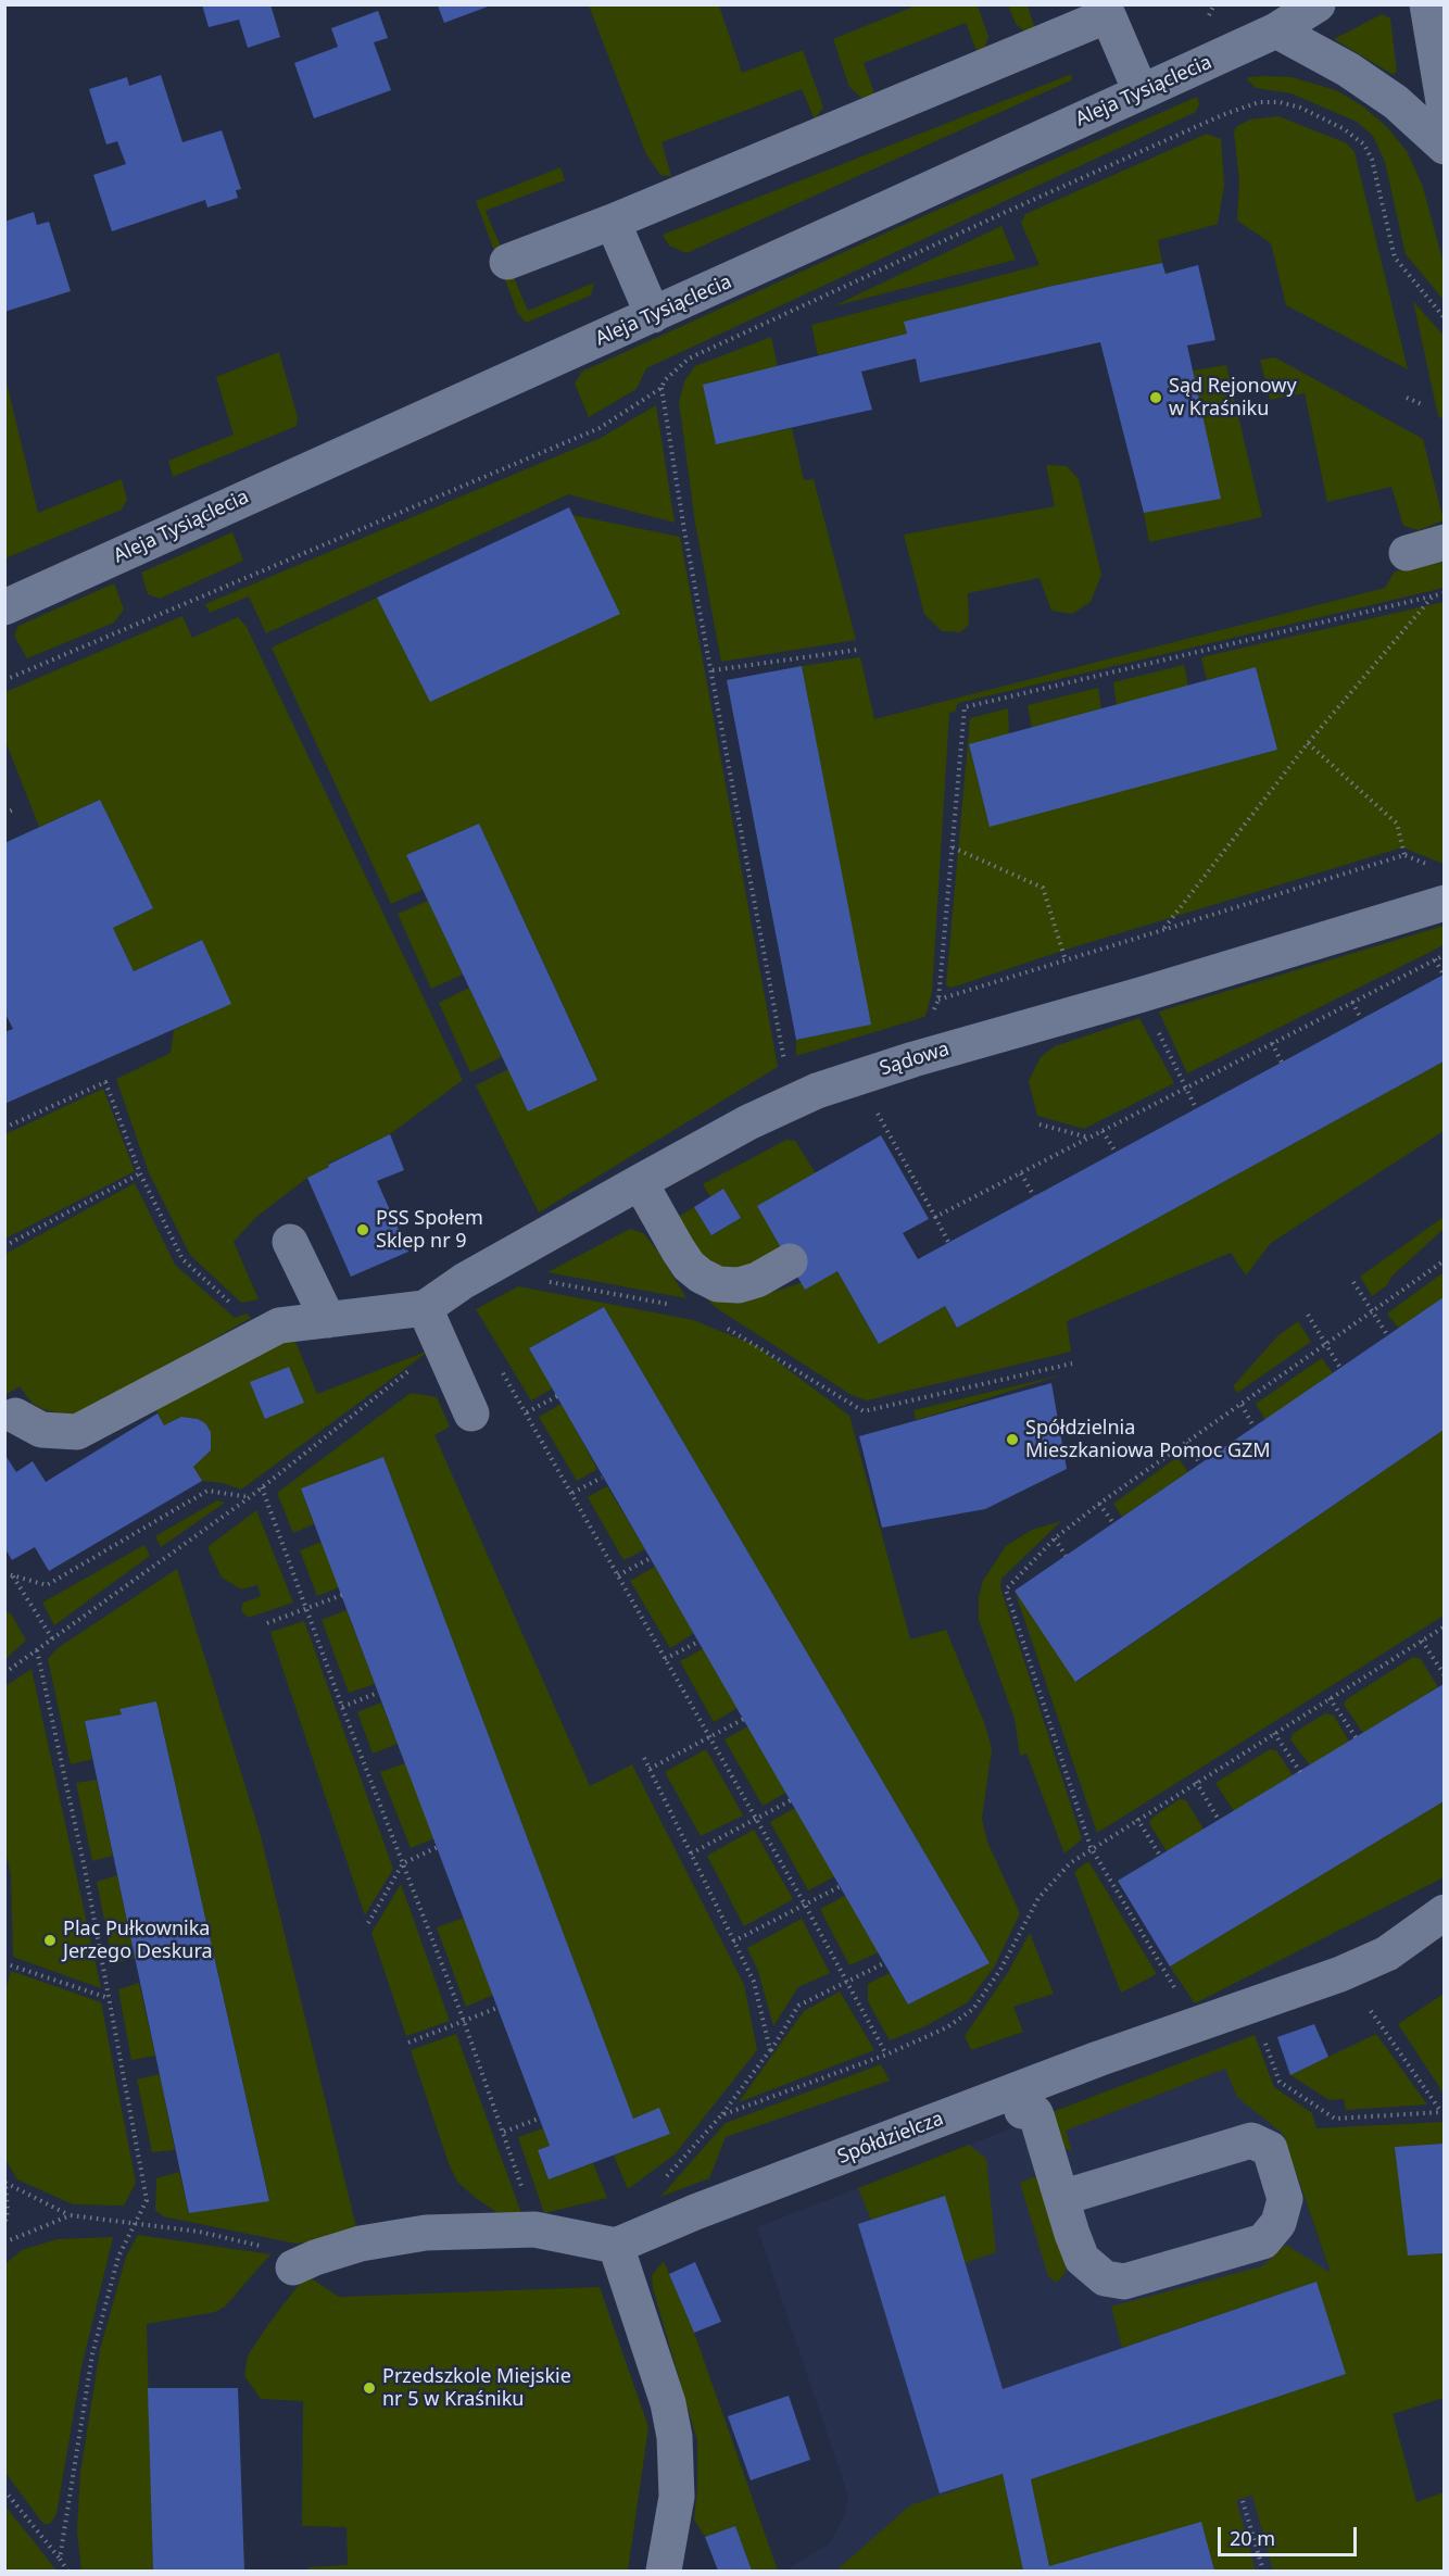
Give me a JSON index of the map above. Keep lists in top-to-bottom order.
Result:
{
  "streets": {
    "street": ["Aleja Tysiąclecia", "Sądowa", "Spółdzielcza"]
  },
  "places": [
    "Sąd Rejonowy w Kraśniku",
    "PSS Społem Sklep nr 9",
    "Spółdzielnia Mieszkaniowa Pomoc GZM",
    "Plac Pułkownika Jerzego Deskura",
    "Przedszkole Miejskie nr 5 w Kraśniku"
  ],
  "scale_bar": "20 m"
}
